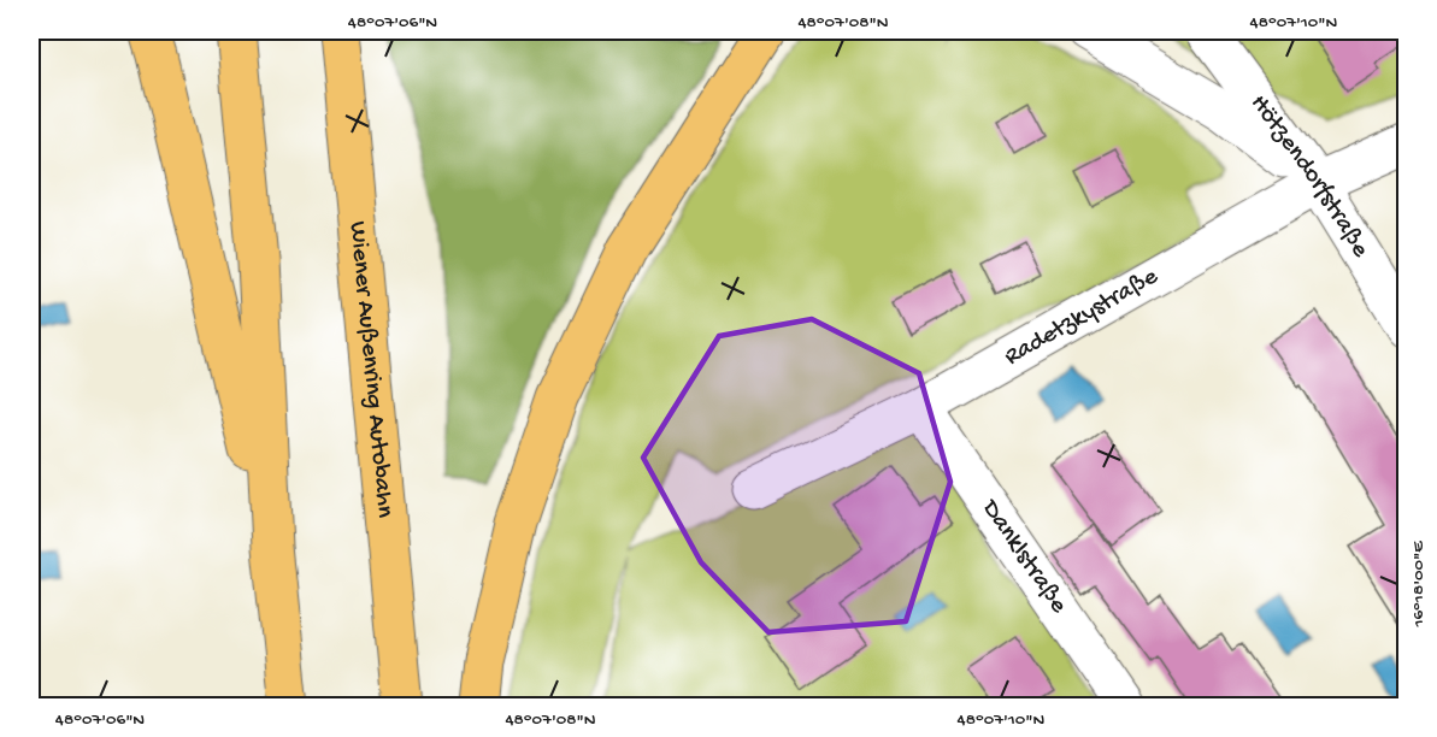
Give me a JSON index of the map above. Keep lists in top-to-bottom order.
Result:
{
  "streets": {
    "highway": ["Wiener Außenring Autobahn"],
    "street": ["Hötzendorfstraße", "Radetzkystraße", "Danklstraße"]
  },
  "crossings": [
    ["Hötzendorfstraße", "Radetzkystraße"],
    ["Radetzkystraße", "Danklstraße"]
  ],
  "coordinates": [
    "48°07'06\"N",
    "48°07'08\"N",
    "48°07'10\"N",
    "16°18'00\"E"
  ]
}
